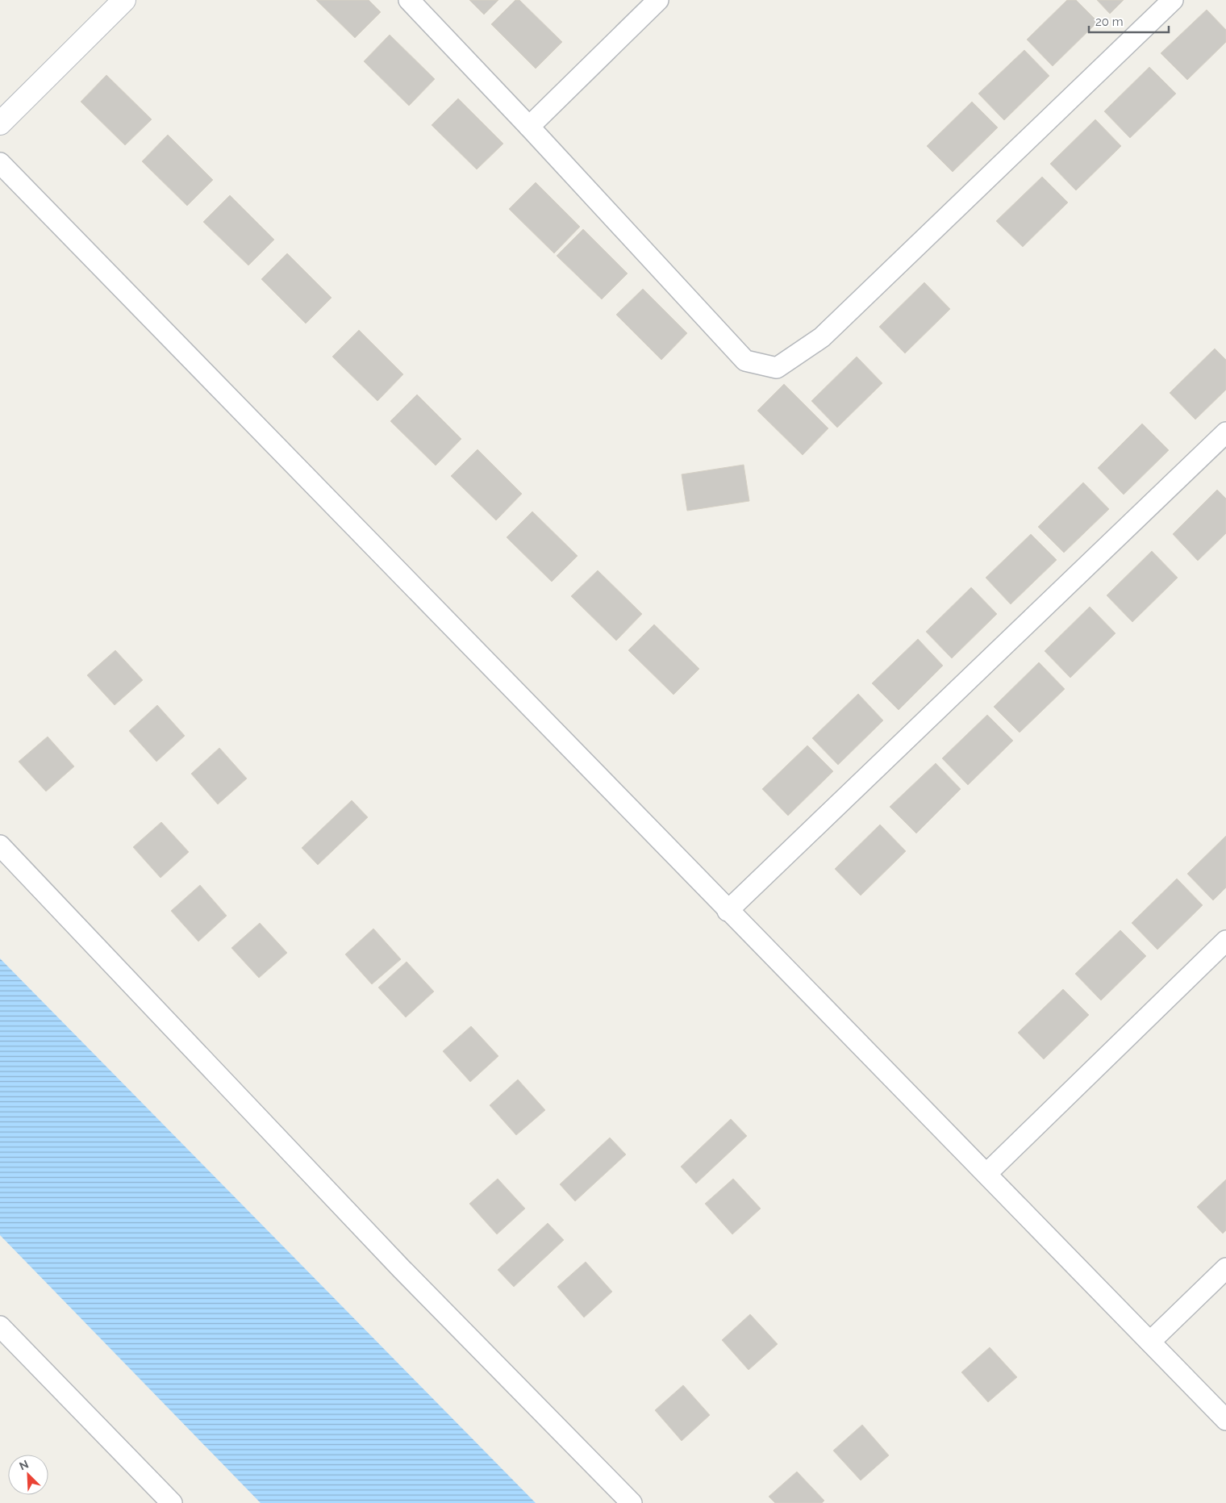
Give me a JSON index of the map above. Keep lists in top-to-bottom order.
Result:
{
  "scale_bar": "20 m",
  "north": "top left"
}
